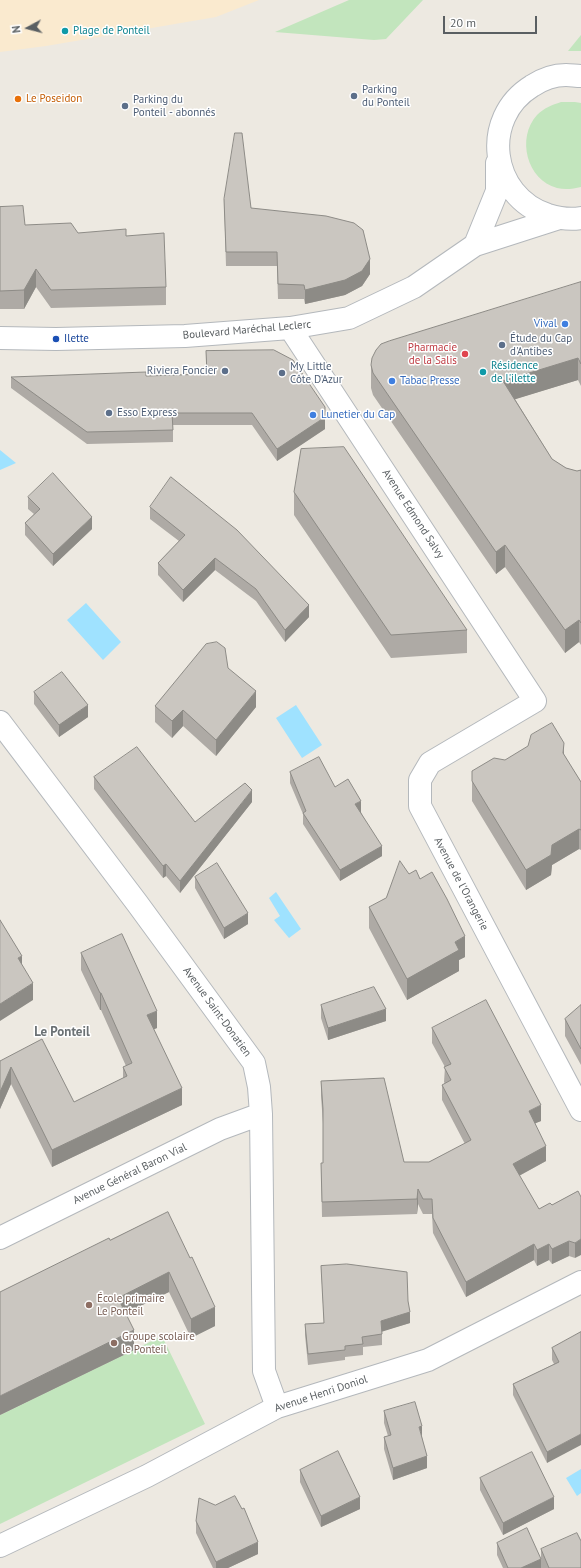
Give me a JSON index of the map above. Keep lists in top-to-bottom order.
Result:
{
  "streets": {
    "street": [
      "Boulevard Maréchal Leclerc",
      "Avenue Edmond Salvy",
      "Avenue de l'Orangerie",
      "Avenue Saint-Donatien",
      "Avenue Général Baron Vial",
      "Avenue Henri Doniol"
    ]
  },
  "crossings": [
    ["Boulevard Maréchal Leclerc", "Avenue Edmond Salvy"],
    ["Avenue Edmond Salvy", "Avenue de l'Orangerie"],
    ["Avenue Saint-Donatien", "Avenue Général Baron Vial"],
    ["Avenue Saint-Donatien", "Avenue Henri Doniol"]
  ],
  "districts": ["Le Ponteil"],
  "places": [
    "Plage de Ponteil",
    "Parking du Ponteil",
    "Le Poseidon",
    "Parking du Ponteil - abonnés",
    "Vival",
    "Ilette",
    "Étude du Cap d'Antibes",
    "Pharmacie de la Salis",
    "Riviera Foncier",
    "Résidence de l'ilette",
    "My Little Côte D'Azur",
    "Tabac Presse",
    "Esso Express",
    "Lunetier du Cap",
    "École primaire Le Ponteil",
    "Groupe scolaire le Ponteil"
  ],
  "scale_bar": "20 m",
  "north": "left"
}
